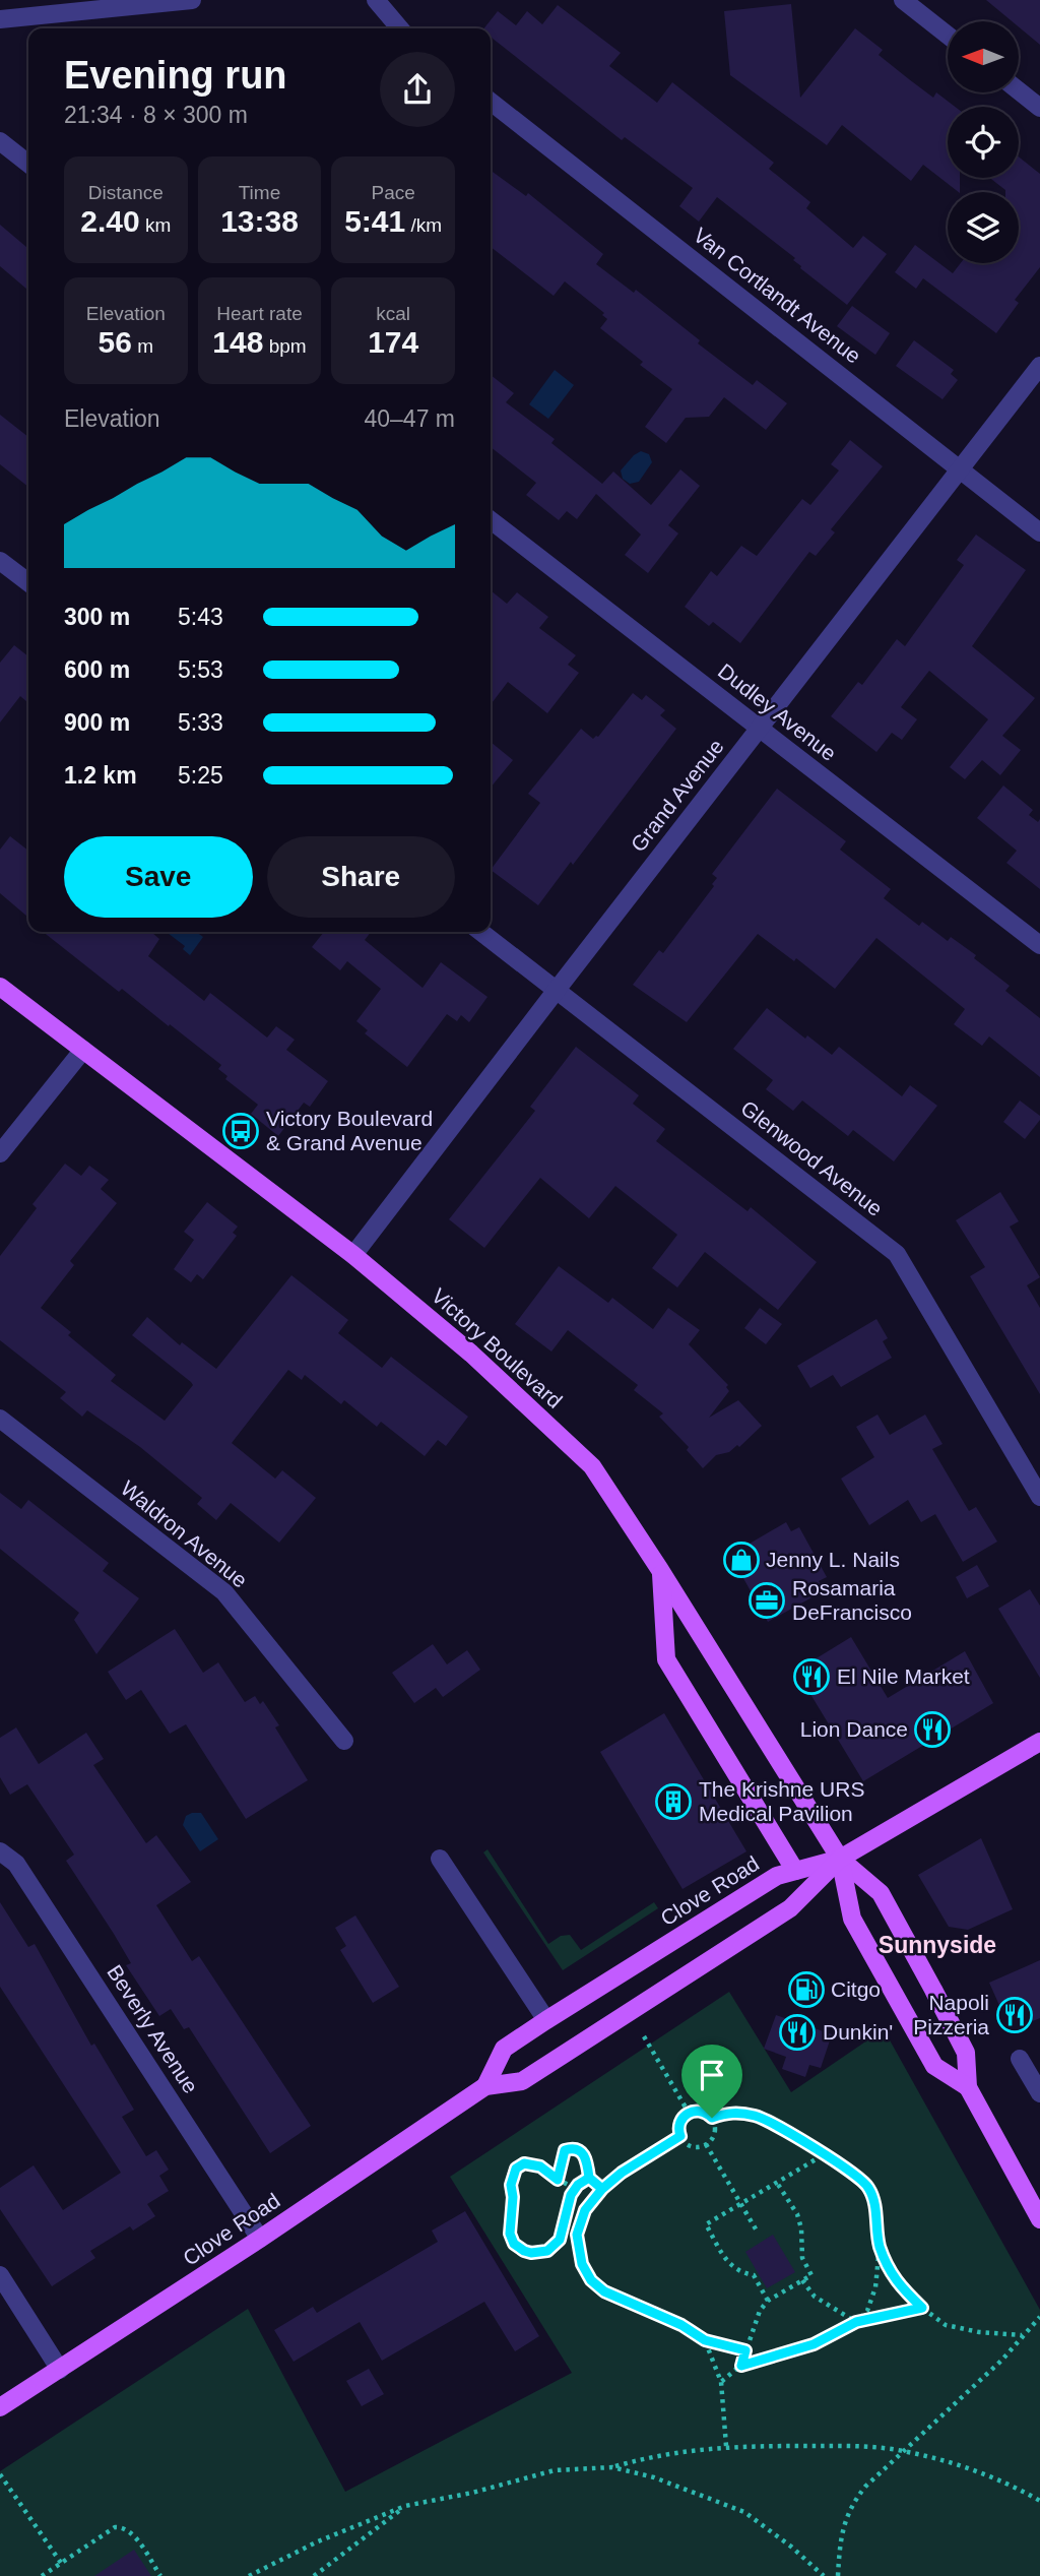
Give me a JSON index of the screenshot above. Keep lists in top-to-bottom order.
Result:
{
  "streets": {
    "main road": ["Victory Boulevard", "Clove Road"],
    "street": [
      "Van Cortlandt Avenue",
      "Dudley Avenue",
      "Grand Avenue",
      "Glenwood Avenue",
      "Waldron Avenue",
      "Beverly Avenue"
    ]
  },
  "crossings": [
    ["Van Cortlandt Avenue", "Grand Avenue"],
    ["Dudley Avenue", "Grand Avenue"],
    ["Grand Avenue", "Glenwood Avenue"],
    ["Grand Avenue", "Victory Boulevard"],
    ["Victory Boulevard", "Clove Road"],
    ["Clove Road", "Beverly Avenue"]
  ],
  "districts": ["Sunnyside"],
  "places": {
    "bus stop": ["Victory Boulevard & Grand Avenue"],
    "shop": ["Jenny L. Nails"],
    "office": ["Rosamaria DeFrancisco"],
    "restaurant": [
      "El Nile Market",
      "Lion Dance",
      "Napoli Pizzeria",
      "Dunkin'"
    ],
    "building": ["The Krishne URS Medical Pavilion"],
    "fuel station": ["Citgo"]
  },
  "north": "left",
  "page": {
    "heading": ["Evening run", "21:34 · 8 × 300 m"],
    "stats": [
      ["Distance", "2.40 km"],
      ["Time", "13:38"],
      ["Pace", "5:41 /km"],
      ["Elevation", "56 m"],
      ["Heart rate", "148 bpm"],
      ["kcal", "174"]
    ],
    "chart": ["Elevation", "40–47 m"],
    "list": [
      {
        "name": "300 m",
        "note": "5:43"
      },
      {
        "name": "600 m",
        "note": "5:53"
      },
      {
        "name": "900 m",
        "note": "5:33"
      },
      {
        "name": "1.2 km",
        "note": "5:25"
      }
    ],
    "buttons": ["Save", "Share"]
  }
}
